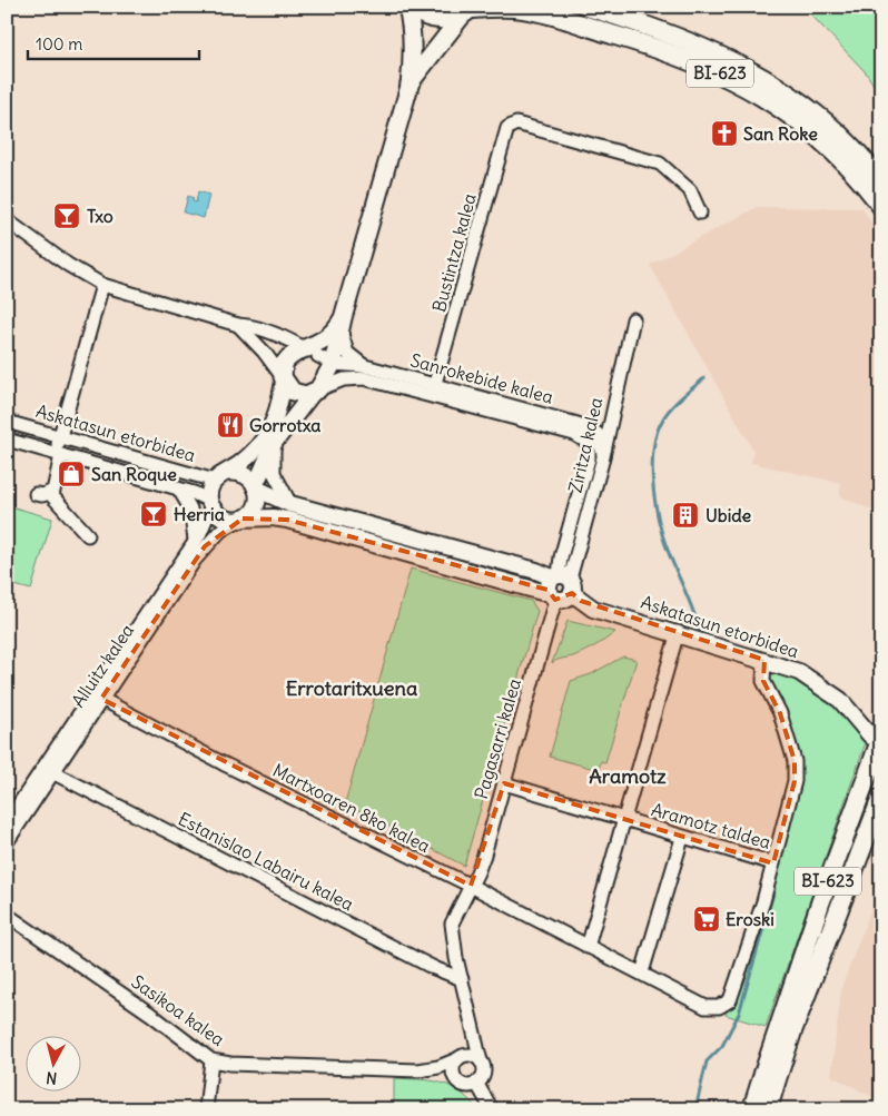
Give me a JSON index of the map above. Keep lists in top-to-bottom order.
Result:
{
  "streets": {
    "main road": ["BI-623"],
    "street": [
      "Bustintza kalea",
      "Sanrokebide kalea",
      "Askatasun etorbidea",
      "Ziritza kalea",
      "Alluitz kalea",
      "Pagasarri kalea",
      "Martxoaren 8ko kalea",
      "Aramotz taldea",
      "Estanislao Labairu kalea",
      "Sasikoa kalea"
    ]
  },
  "crossings": [
    ["BI-623", "Askatasun etorbidea"],
    ["Bustintza kalea", "Sanrokebide kalea"],
    ["Sanrokebide kalea", "Ziritza kalea"],
    ["Askatasun etorbidea", "Ziritza kalea"],
    ["Askatasun etorbidea", "Alluitz kalea"],
    ["Askatasun etorbidea", "Pagasarri kalea"],
    ["Askatasun etorbidea", "Aramotz taldea"],
    ["Ziritza kalea", "Pagasarri kalea"],
    ["Alluitz kalea", "Martxoaren 8ko kalea"],
    ["Alluitz kalea", "Estanislao Labairu kalea"],
    ["Pagasarri kalea", "Martxoaren 8ko kalea"],
    ["Pagasarri kalea", "Estanislao Labairu kalea"],
    ["Pagasarri kalea", "Sasikoa kalea"],
    ["Martxoaren 8ko kalea", "Aramotz taldea"]
  ],
  "districts": ["Errotaritxuena", "Aramotz"],
  "places": {
    "church": ["San Roke"],
    "bar": ["Txo", "Herria"],
    "restaurant": ["Gorrotxa"],
    "shop": ["San Roque"],
    "building": ["Ubide"],
    "supermarket": ["Eroski"]
  },
  "scale_bar": "100 m",
  "north": "bottom"
}
